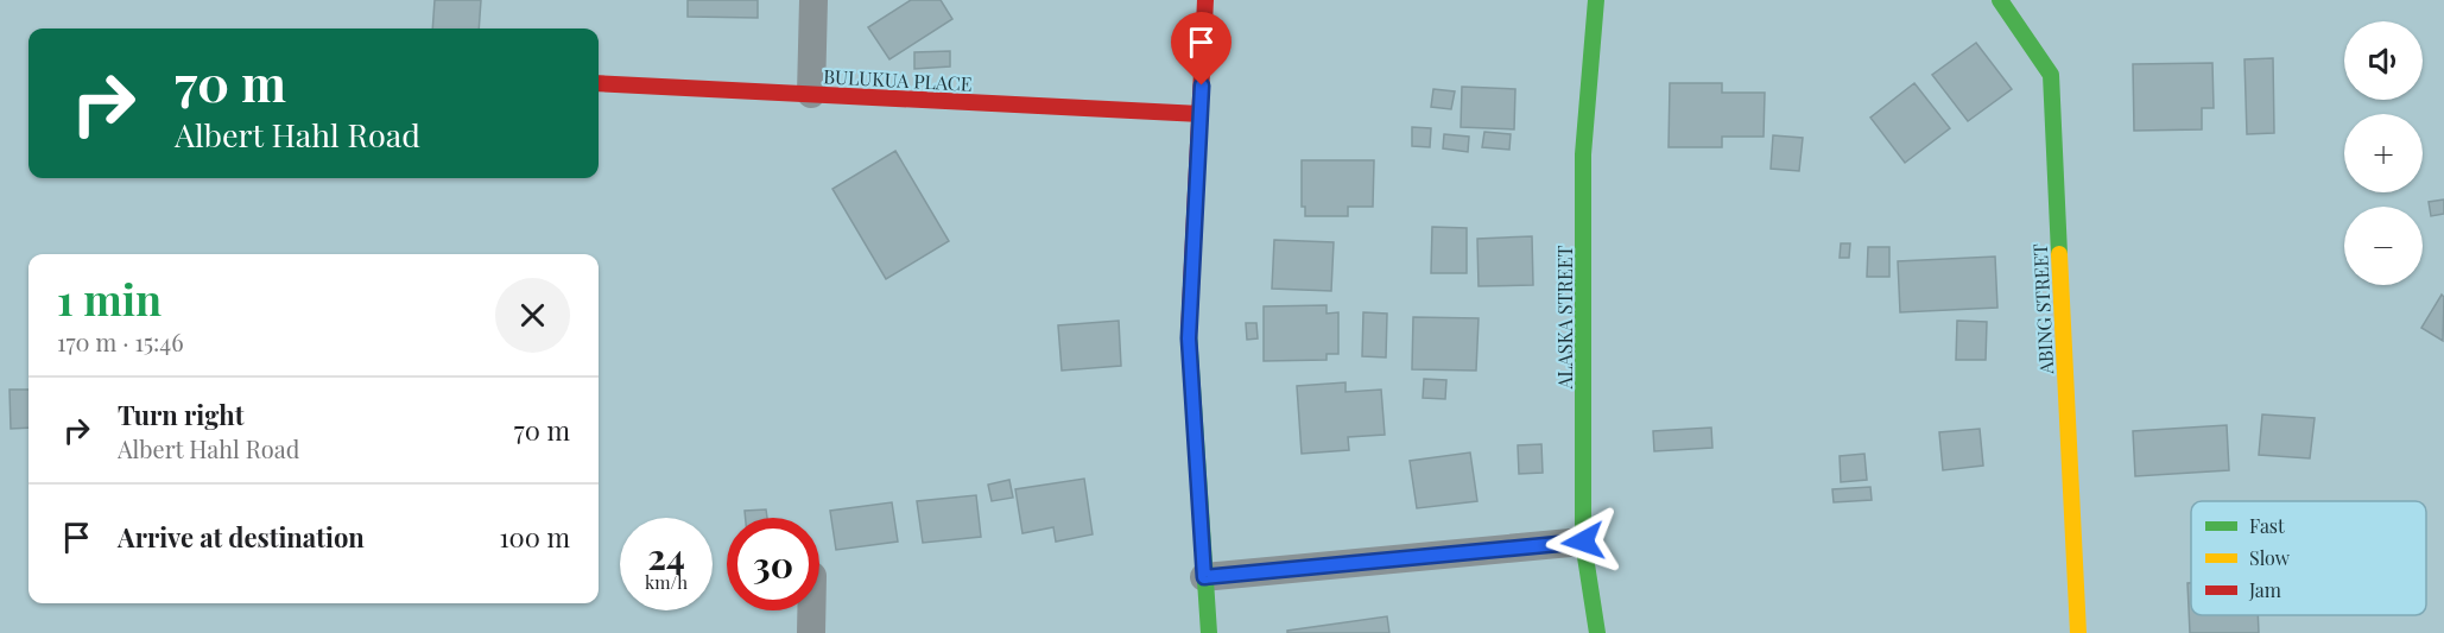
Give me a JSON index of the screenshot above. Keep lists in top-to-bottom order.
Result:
{
  "streets": {
    "street": ["BULUKUA PLACE", "ABING STREET", "ALASKA STREET"]
  },
  "legend": ["Fast", "Slow", "Jam"],
  "page": {
    "map_buttons": ["+", "−"],
    "turn": ["70 m", "Albert Hahl Road"],
    "heading": ["1 min", "170 m · 15:46"],
    "list": [
      {
        "name": "Turn right",
        "note": "Albert Hahl Road",
        "value": "70 m"
      },
      {
        "name": "Arrive at destination",
        "value": "100 m"
      }
    ],
    "speed": "24 km/h",
    "limit": "30"
  }
}
